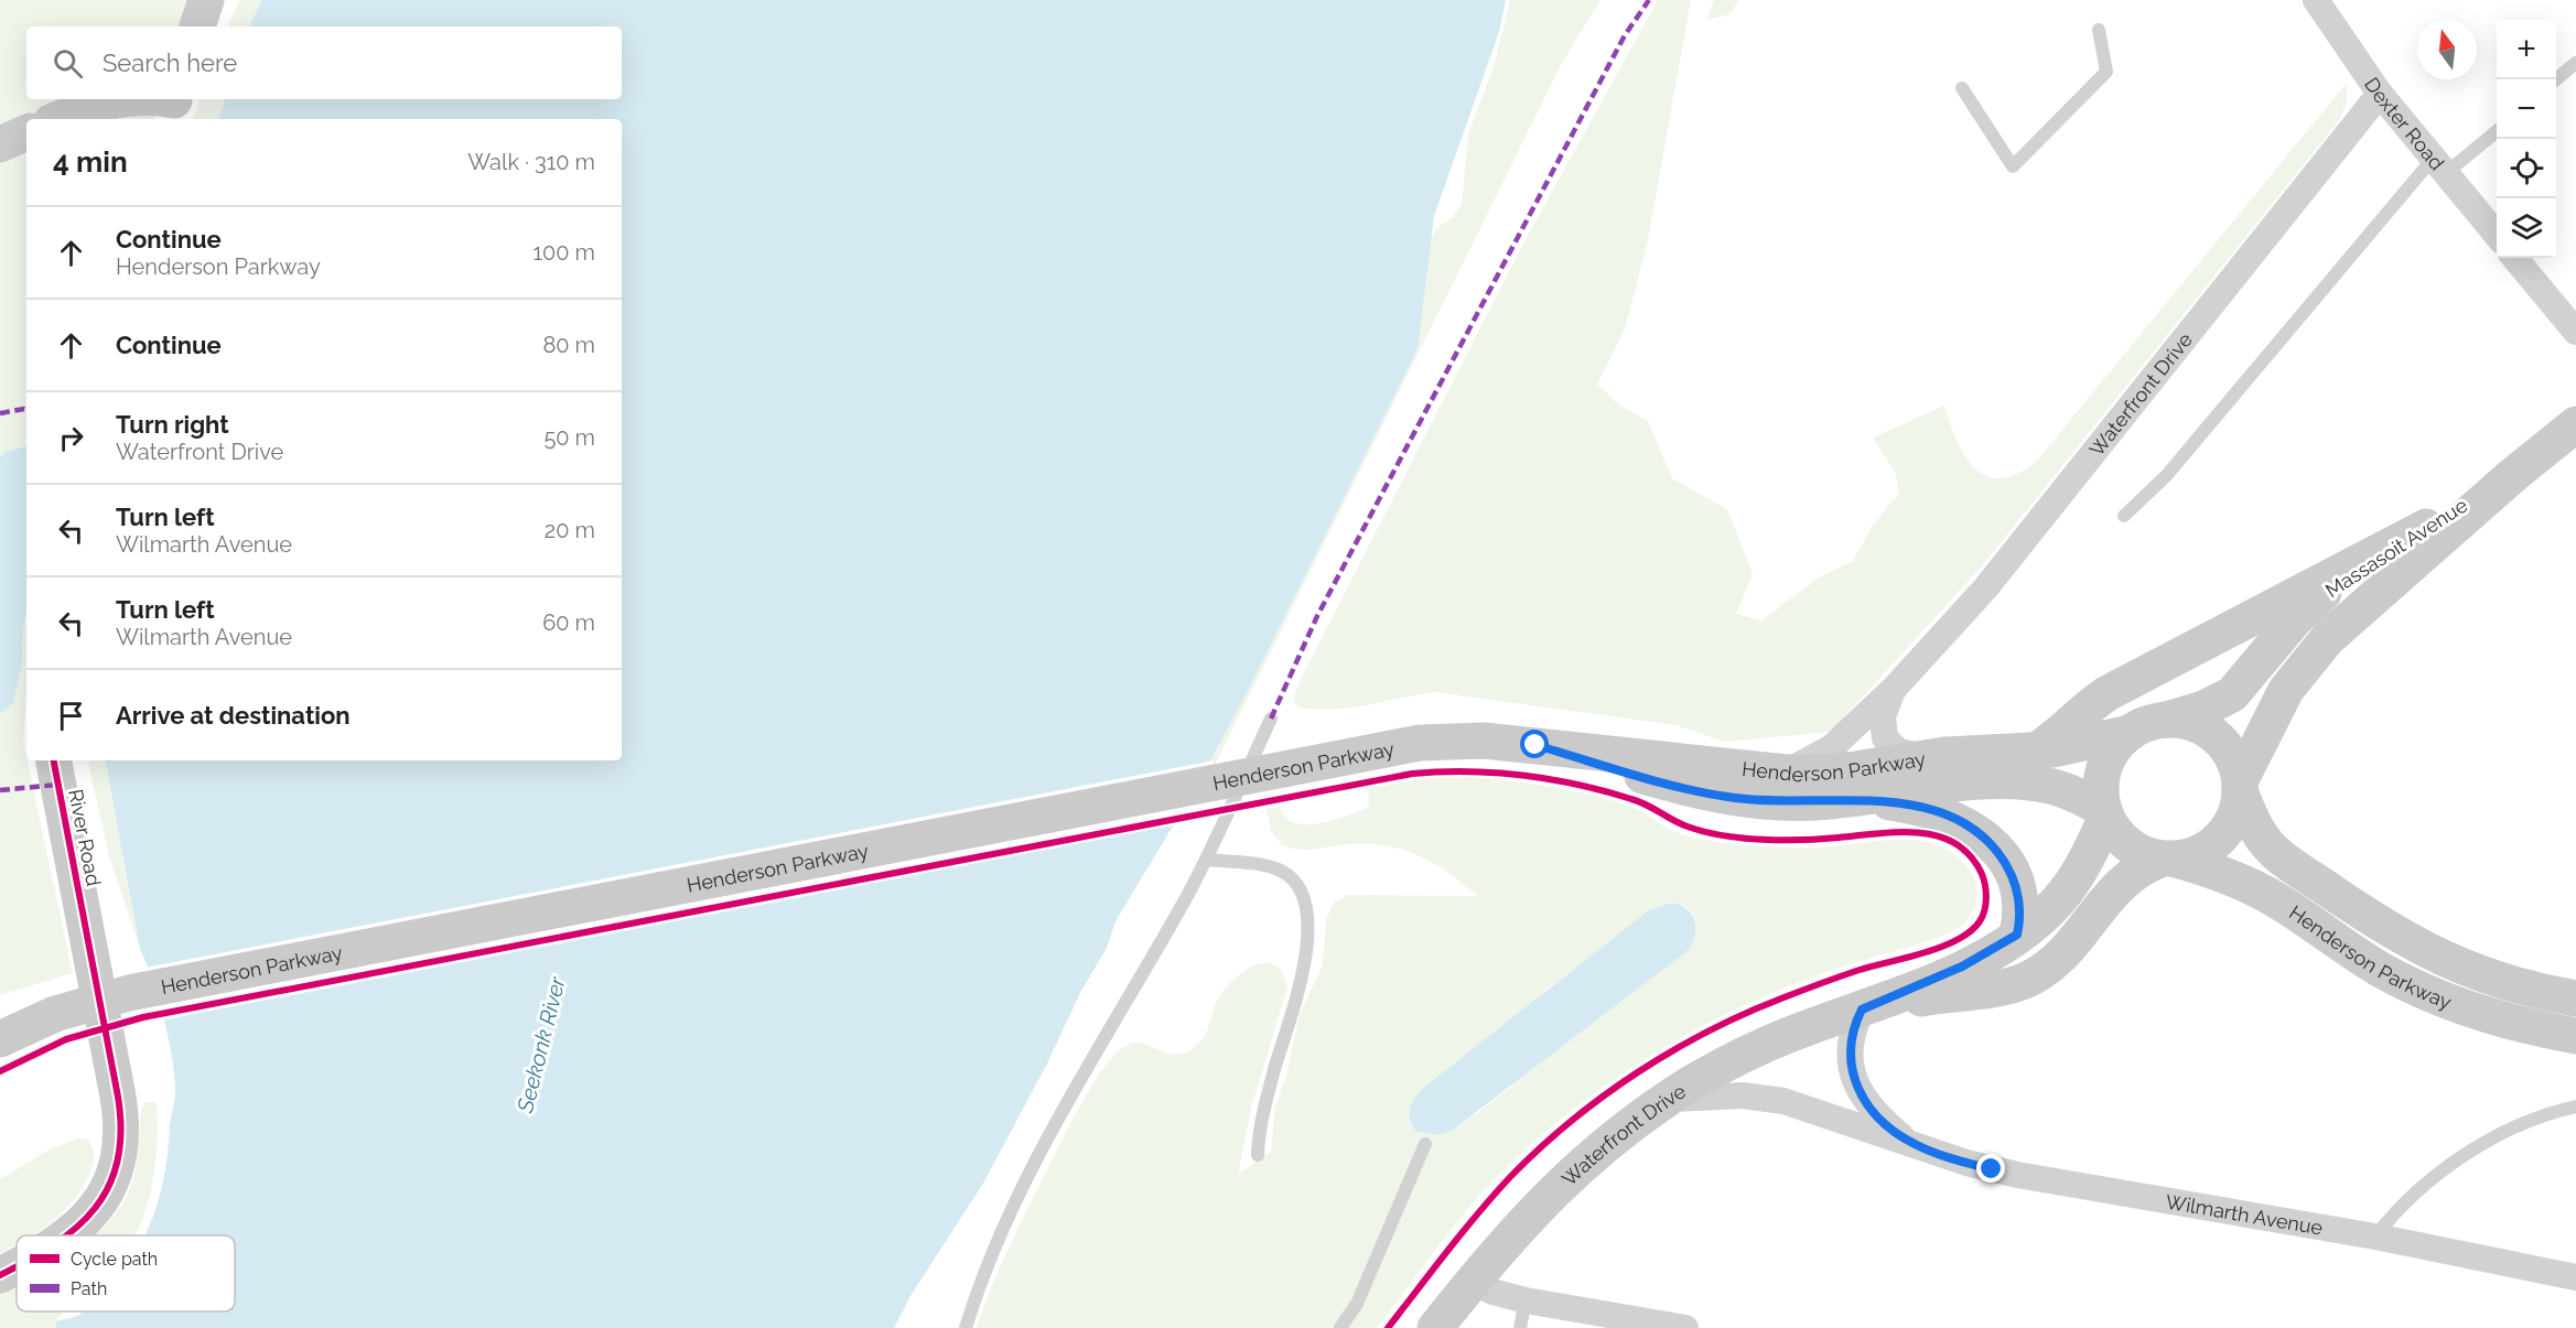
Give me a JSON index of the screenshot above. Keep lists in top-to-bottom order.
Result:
{
  "streets": {
    "main road": [
      "Waterfront Drive",
      "Massasoit Avenue",
      "Henderson Parkway",
      "River Road"
    ],
    "street": ["Dexter Road", "Wilmarth Avenue"]
  },
  "crossings": [
    ["Dexter Road", "Waterfront Drive"],
    ["Waterfront Drive", "Massasoit Avenue"],
    ["Waterfront Drive", "Henderson Parkway"],
    ["Waterfront Drive", "Wilmarth Avenue"],
    ["Massasoit Avenue", "Henderson Parkway"]
  ],
  "water": ["Seekonk River"],
  "legend": ["Cycle path", "Path"],
  "north": "top",
  "page": {
    "map_buttons": ["+", "−"],
    "search": "Search here",
    "heading": ["4 min", "Walk · 310 m"],
    "list": [
      ["Continue", "Henderson Parkway", "100 m"],
      ["Continue", "80 m"],
      ["Turn right", "Waterfront Drive", "50 m"],
      ["Turn left", "Wilmarth Avenue", "20 m"],
      ["Turn left", "Wilmarth Avenue", "60 m"],
      "Arrive at destination"
    ]
  }
}
